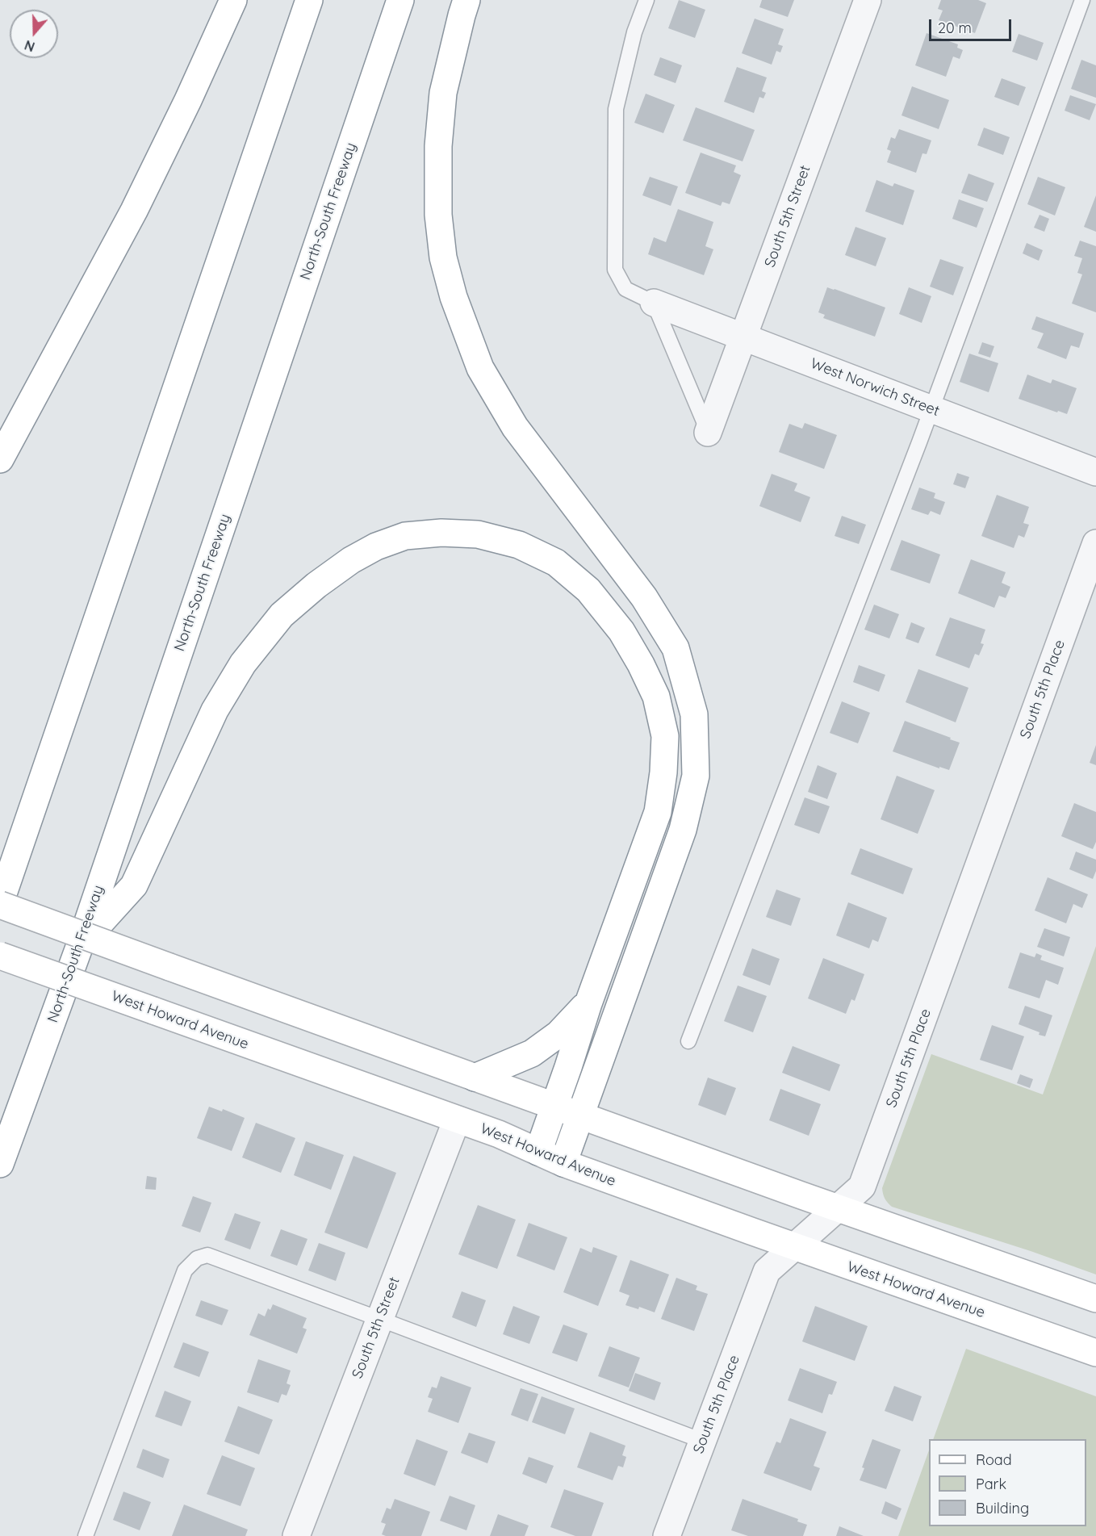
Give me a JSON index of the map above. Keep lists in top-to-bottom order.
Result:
{
  "streets": {
    "main road": ["North-South Freeway", "West Howard Avenue"],
    "street": ["South 5th Street", "West Norwich Street", "South 5th Place"]
  },
  "crossings": [
    ["South 5th Street", "West Norwich Street"],
    ["South 5th Street", "West Howard Avenue"],
    ["South 5th Place", "West Howard Avenue"]
  ],
  "legend": ["Road", "Park", "Building"],
  "scale_bar": "20 m",
  "north": "bottom"
}
